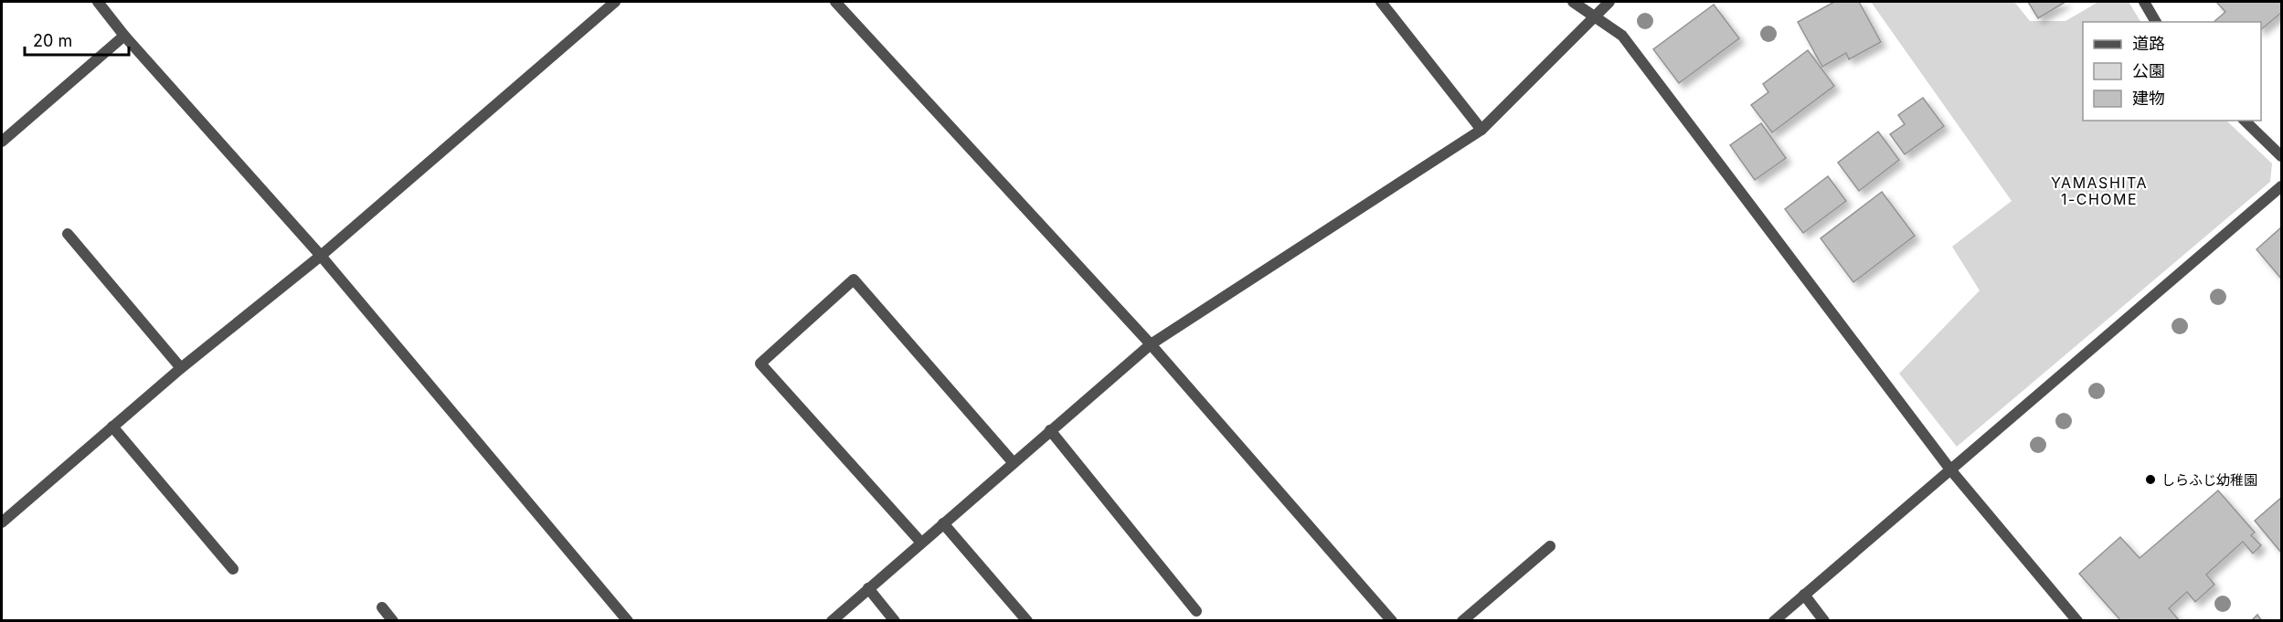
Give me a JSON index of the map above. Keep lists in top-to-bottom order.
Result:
{
  "districts": ["YAMASHITA 1-CHOME"],
  "places": ["しらふじ幼稚園"],
  "legend": ["道路", "公園", "建物"],
  "scale_bar": "20 m"
}
